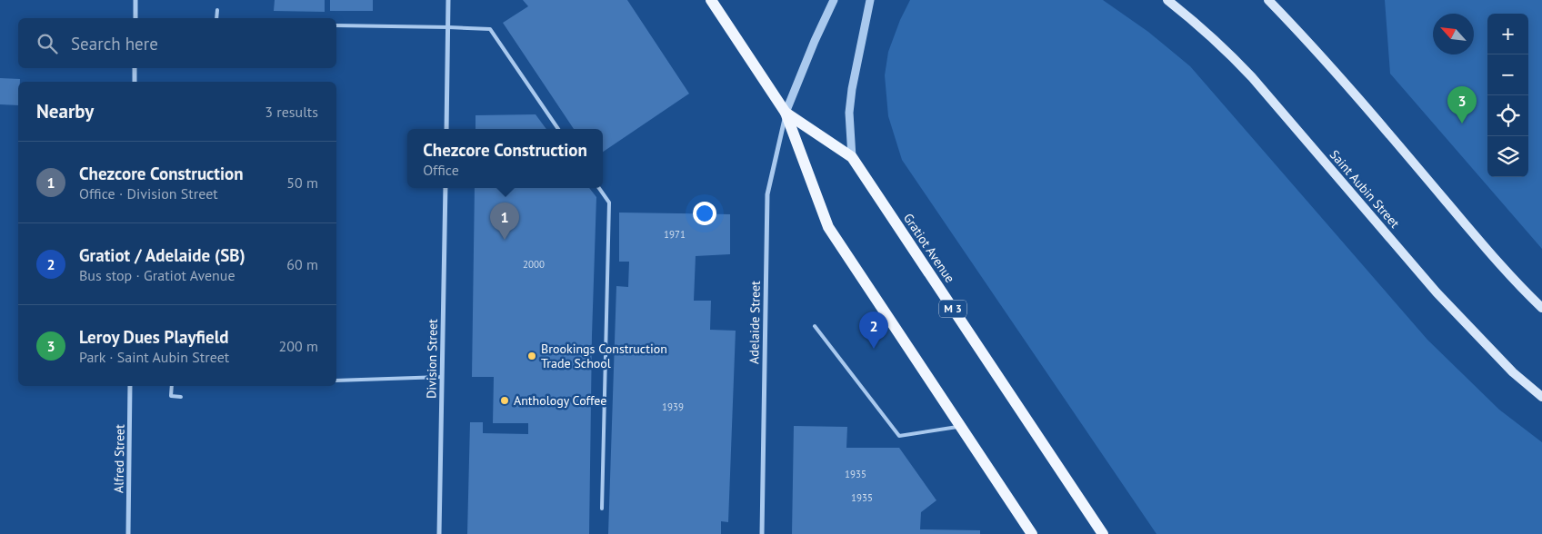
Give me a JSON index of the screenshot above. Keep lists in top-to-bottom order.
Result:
{
  "streets": {
    "main road": ["Saint Aubin Street", "Gratiot Avenue", "M 3"],
    "street": ["Adelaide Street", "Division Street", "Alfred Street"]
  },
  "crossings": [
    ["Gratiot Avenue", "Adelaide Street"]
  ],
  "places": ["Brookings Construction Trade School", "Anthology Coffee"],
  "house_numbers": [
    "1971",
    "2000",
    "1939",
    "1935",
    "1935"
  ],
  "north": "top left",
  "page": {
    "map_buttons": ["+", "−"],
    "search": "Search here",
    "heading": ["Nearby", "3 results"],
    "pins": ["3", "1", "2"],
    "popup": ["Chezcore Construction", "Office"],
    "list": [
      {
        "mark": "1",
        "name": "Chezcore Construction",
        "note": "Office · Division Street",
        "value": "50 m"
      },
      {
        "mark": "2",
        "name": "Gratiot / Adelaide (SB)",
        "note": "Bus stop · Gratiot Avenue",
        "value": "60 m"
      },
      {
        "mark": "3",
        "name": "Leroy Dues Playfield",
        "note": "Park · Saint Aubin Street",
        "value": "200 m"
      }
    ]
  }
}
